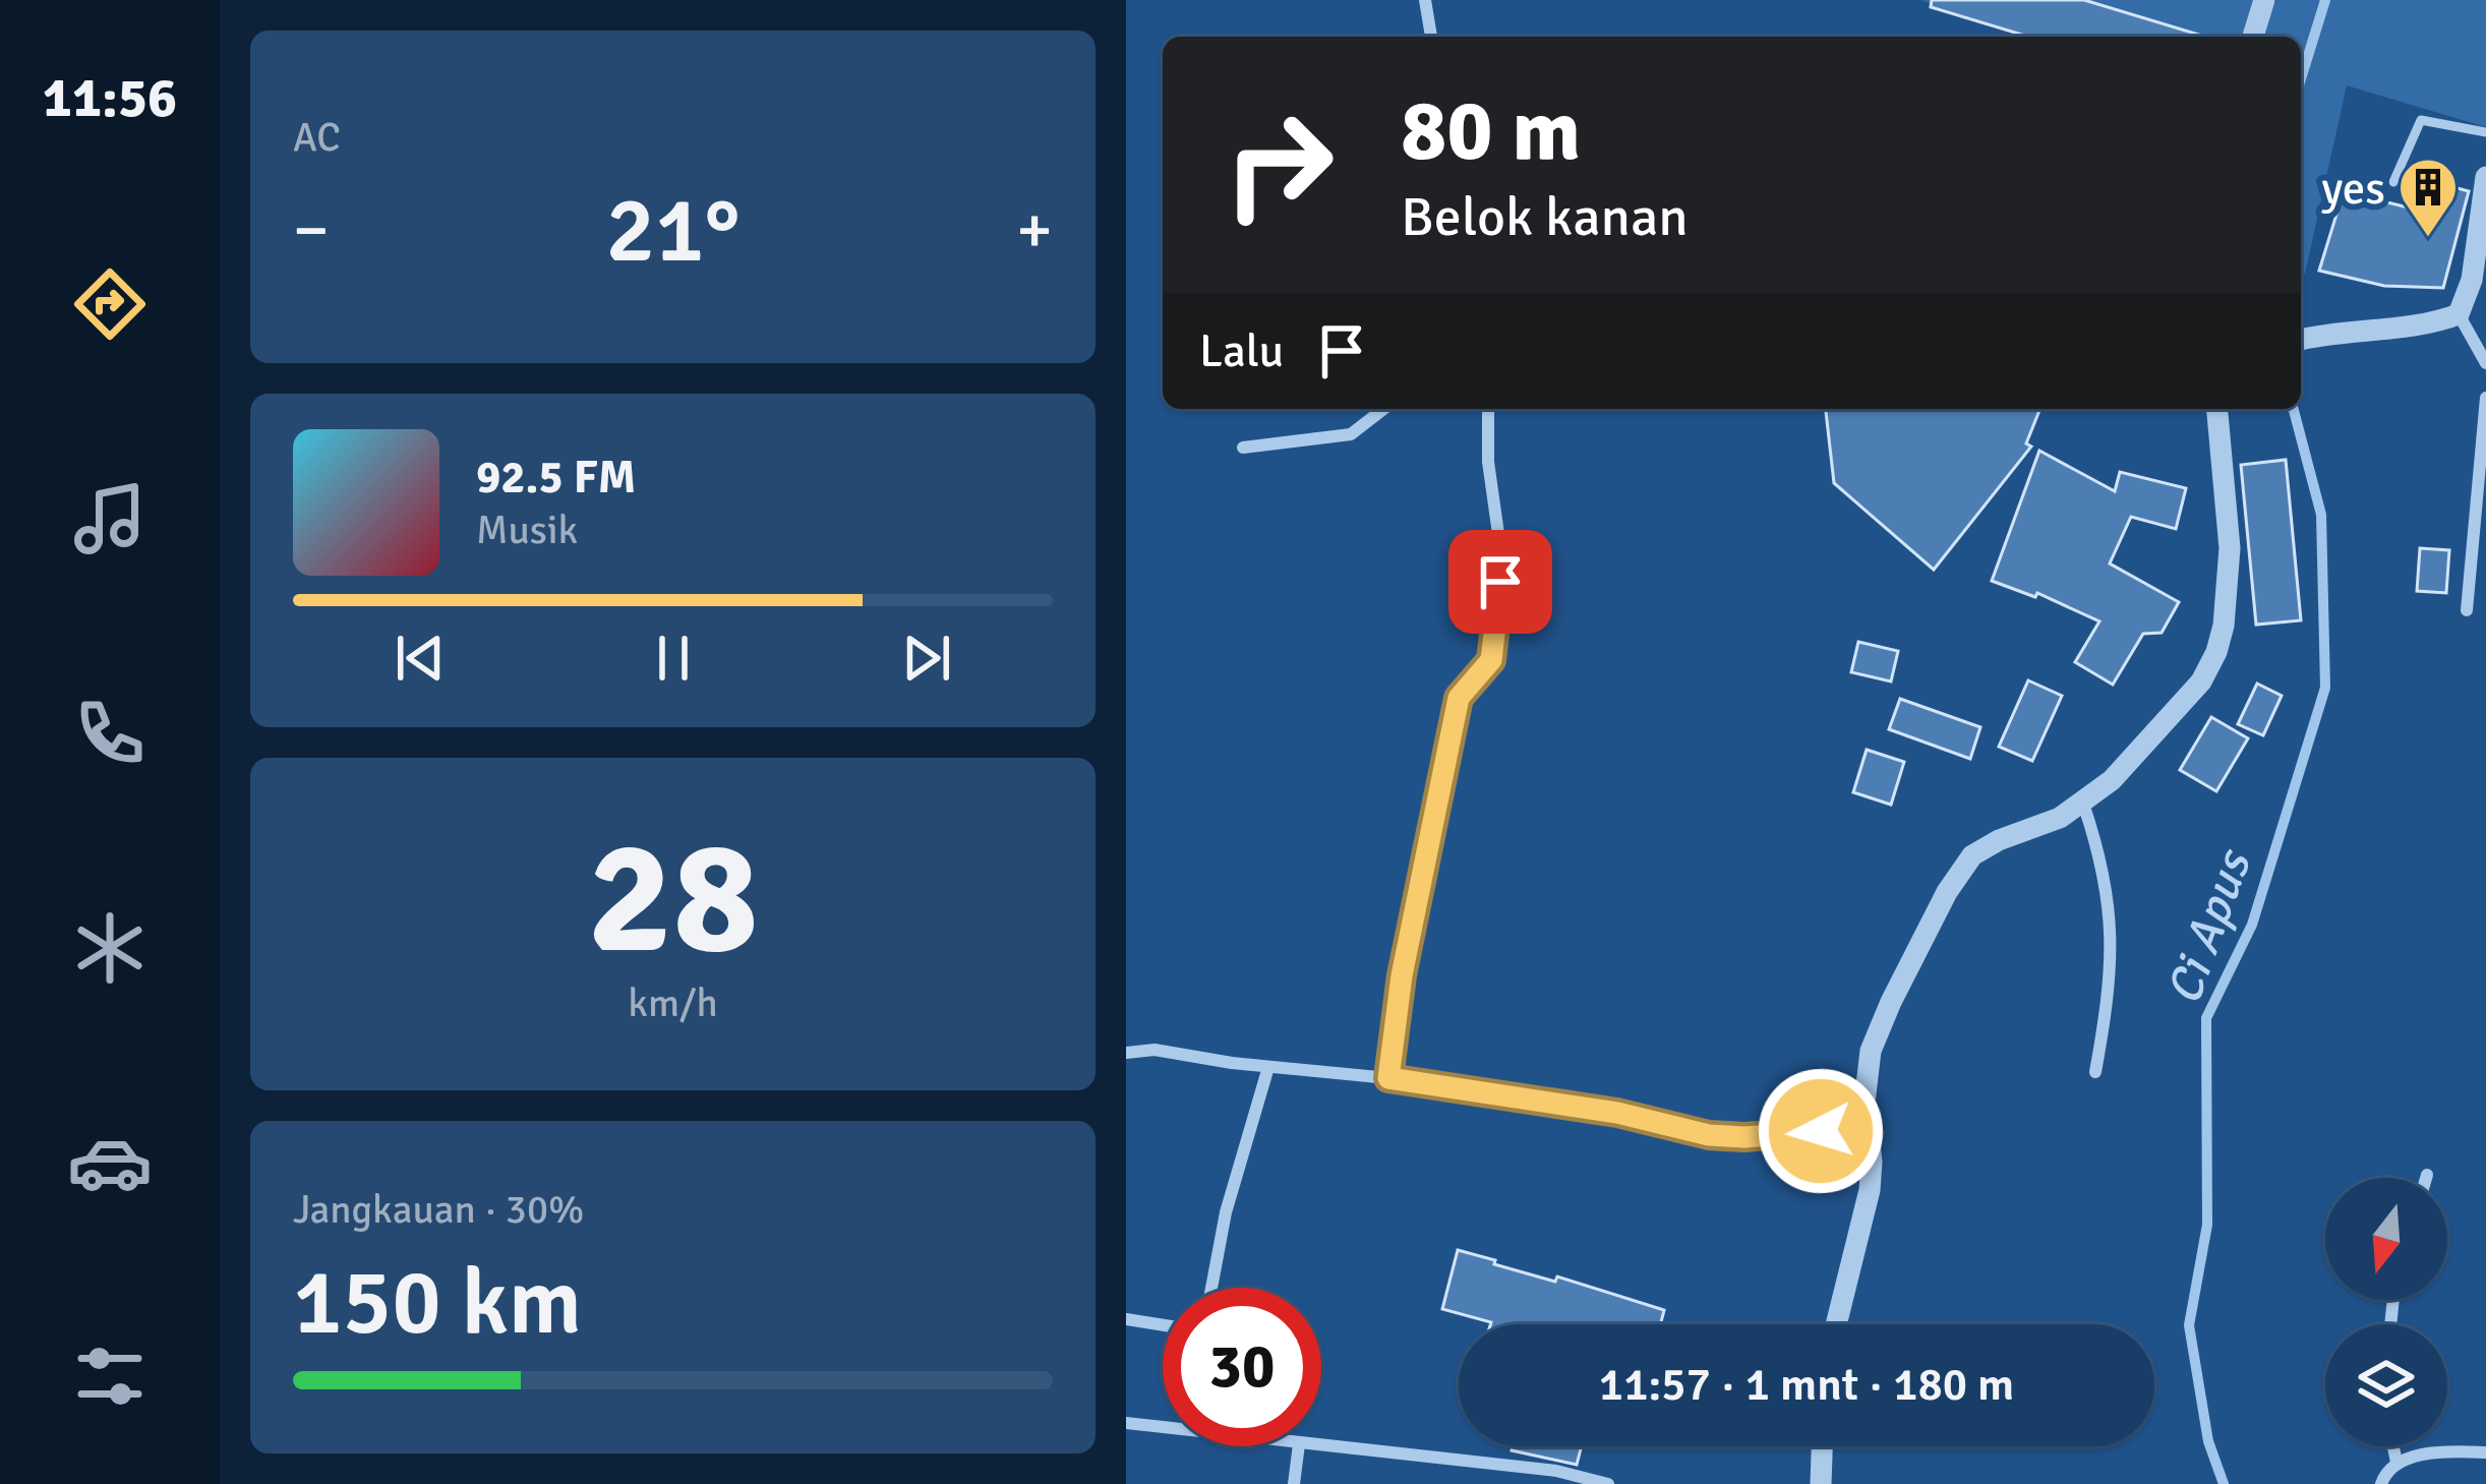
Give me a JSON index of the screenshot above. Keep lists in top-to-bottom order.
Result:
{
  "water": ["Ci Apus"],
  "places": {
    "building": ["yes"]
  },
  "north": "bottom",
  "page": {
    "tabs": "11:56",
    "tile": [
      "AC",
      ["28", "km/h"],
      ["Jangkauan · 30%", "150 km"]
    ],
    "turn": ["80 m", "Belok kanan"],
    "heat": ["−", "21°", "+"],
    "then": "Lalu",
    "song": ["92.5 FM", "Musik"],
    "limit": "30",
    "trip": "11:57 · 1 mnt · 180 m"
  }
}
